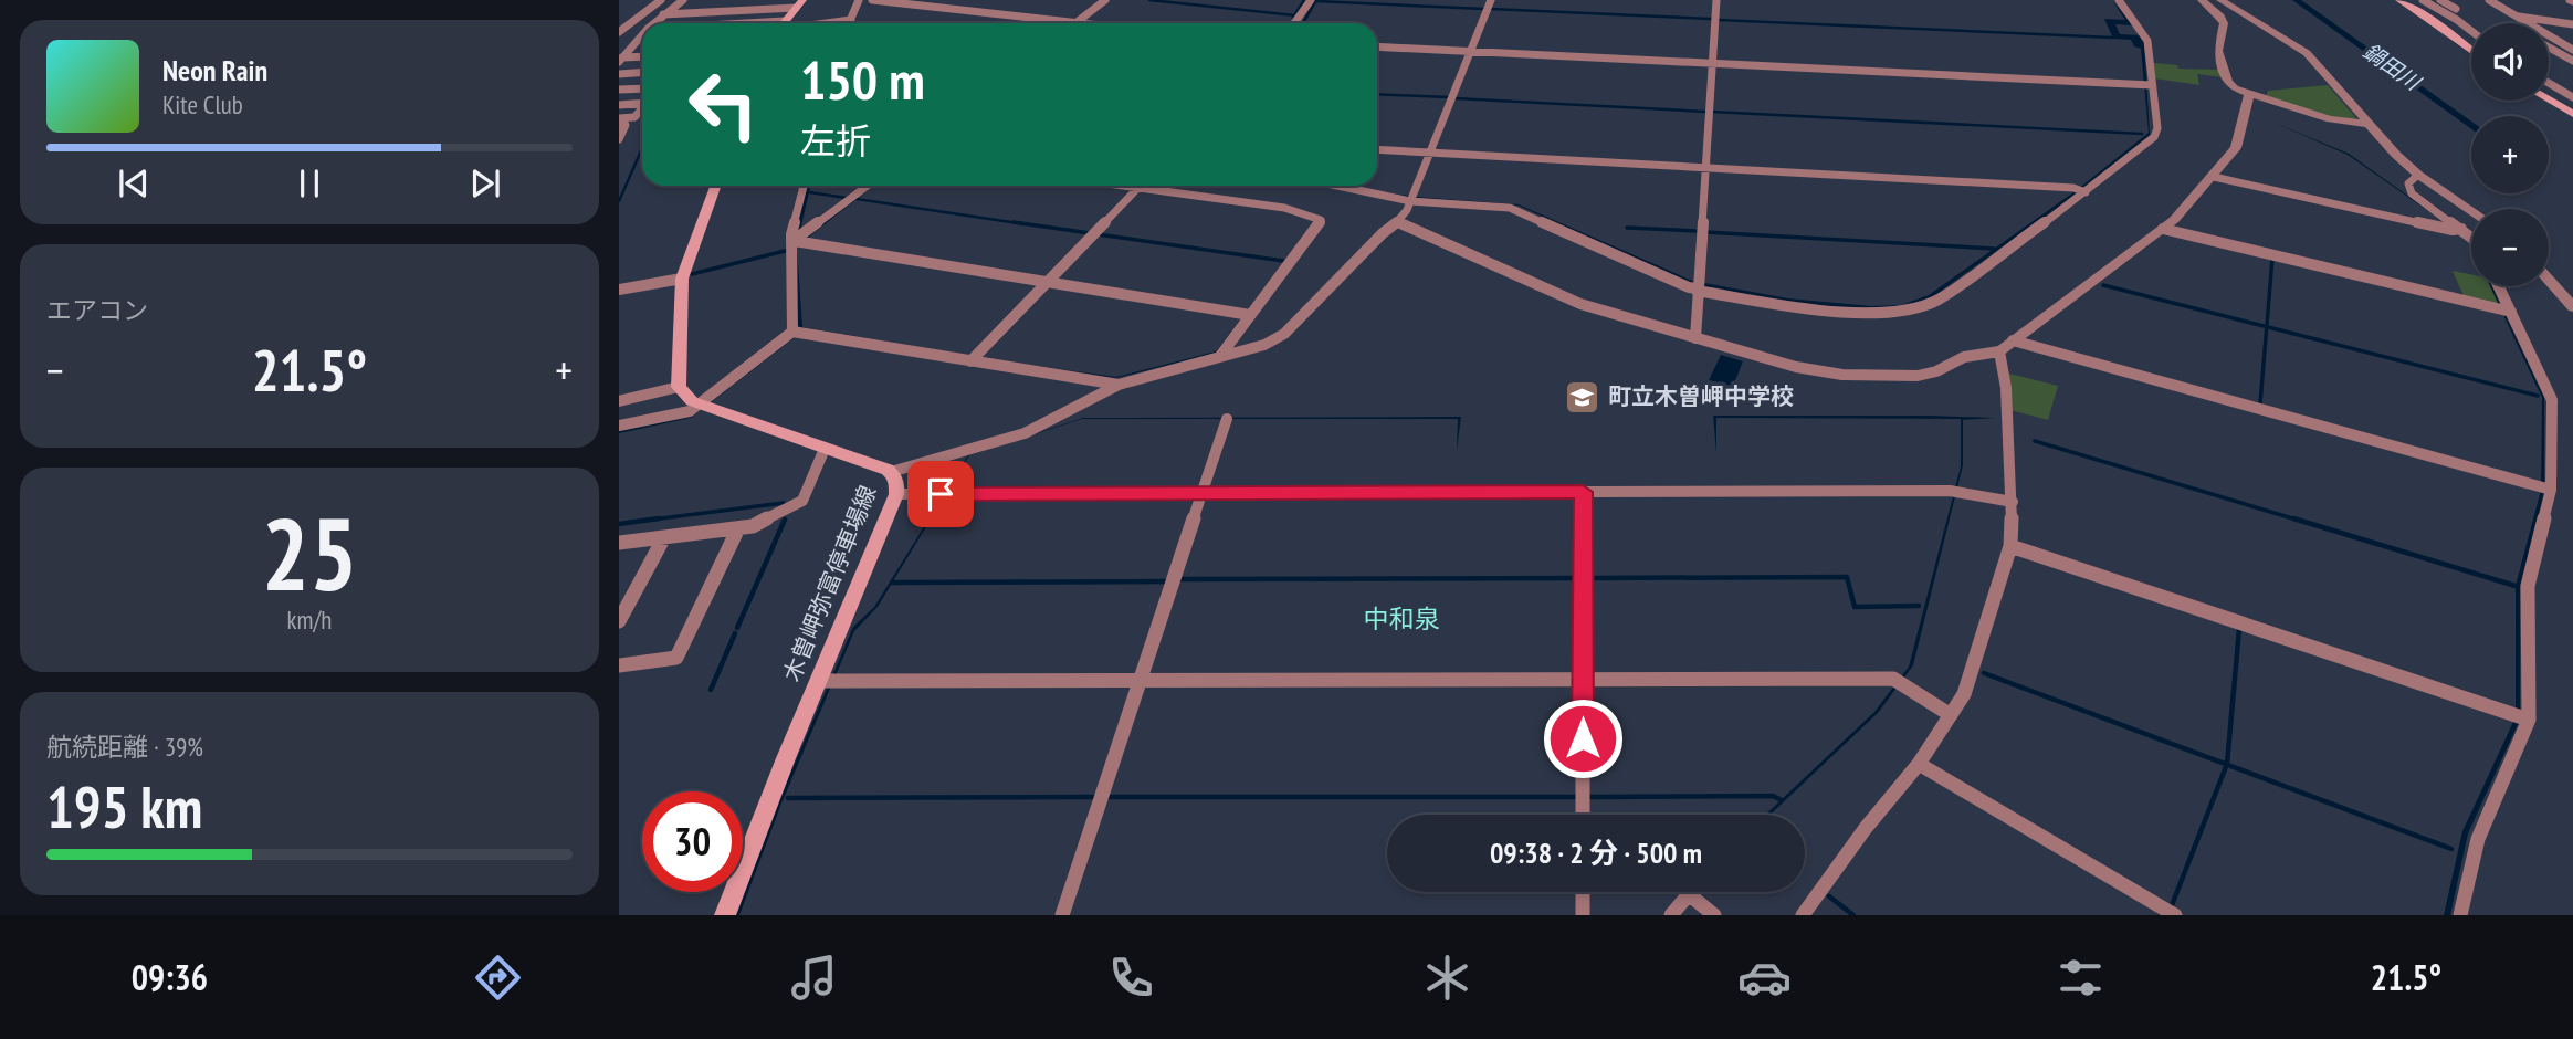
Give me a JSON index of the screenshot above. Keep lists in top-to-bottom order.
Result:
{
  "streets": {
    "main road": ["木曽岬弥富停車場線"]
  },
  "districts": ["中和泉"],
  "water": ["鍋田川"],
  "places": {
    "school or university": ["町立木曽岬中学校"]
  },
  "page": {
    "map_buttons": ["+", "−"],
    "turn": ["150 m", "左折"],
    "song": ["Neon Rain", "Kite Club"],
    "tile": [
      "エアコン",
      ["25", "km/h"],
      ["航続距離 · 39%", "195 km"]
    ],
    "heat": ["−", "21.5°", "+"],
    "limit": "30",
    "trip": "09:38 · 2 分 · 500 m",
    "tabs": ["09:36", "21.5°"]
  }
}
